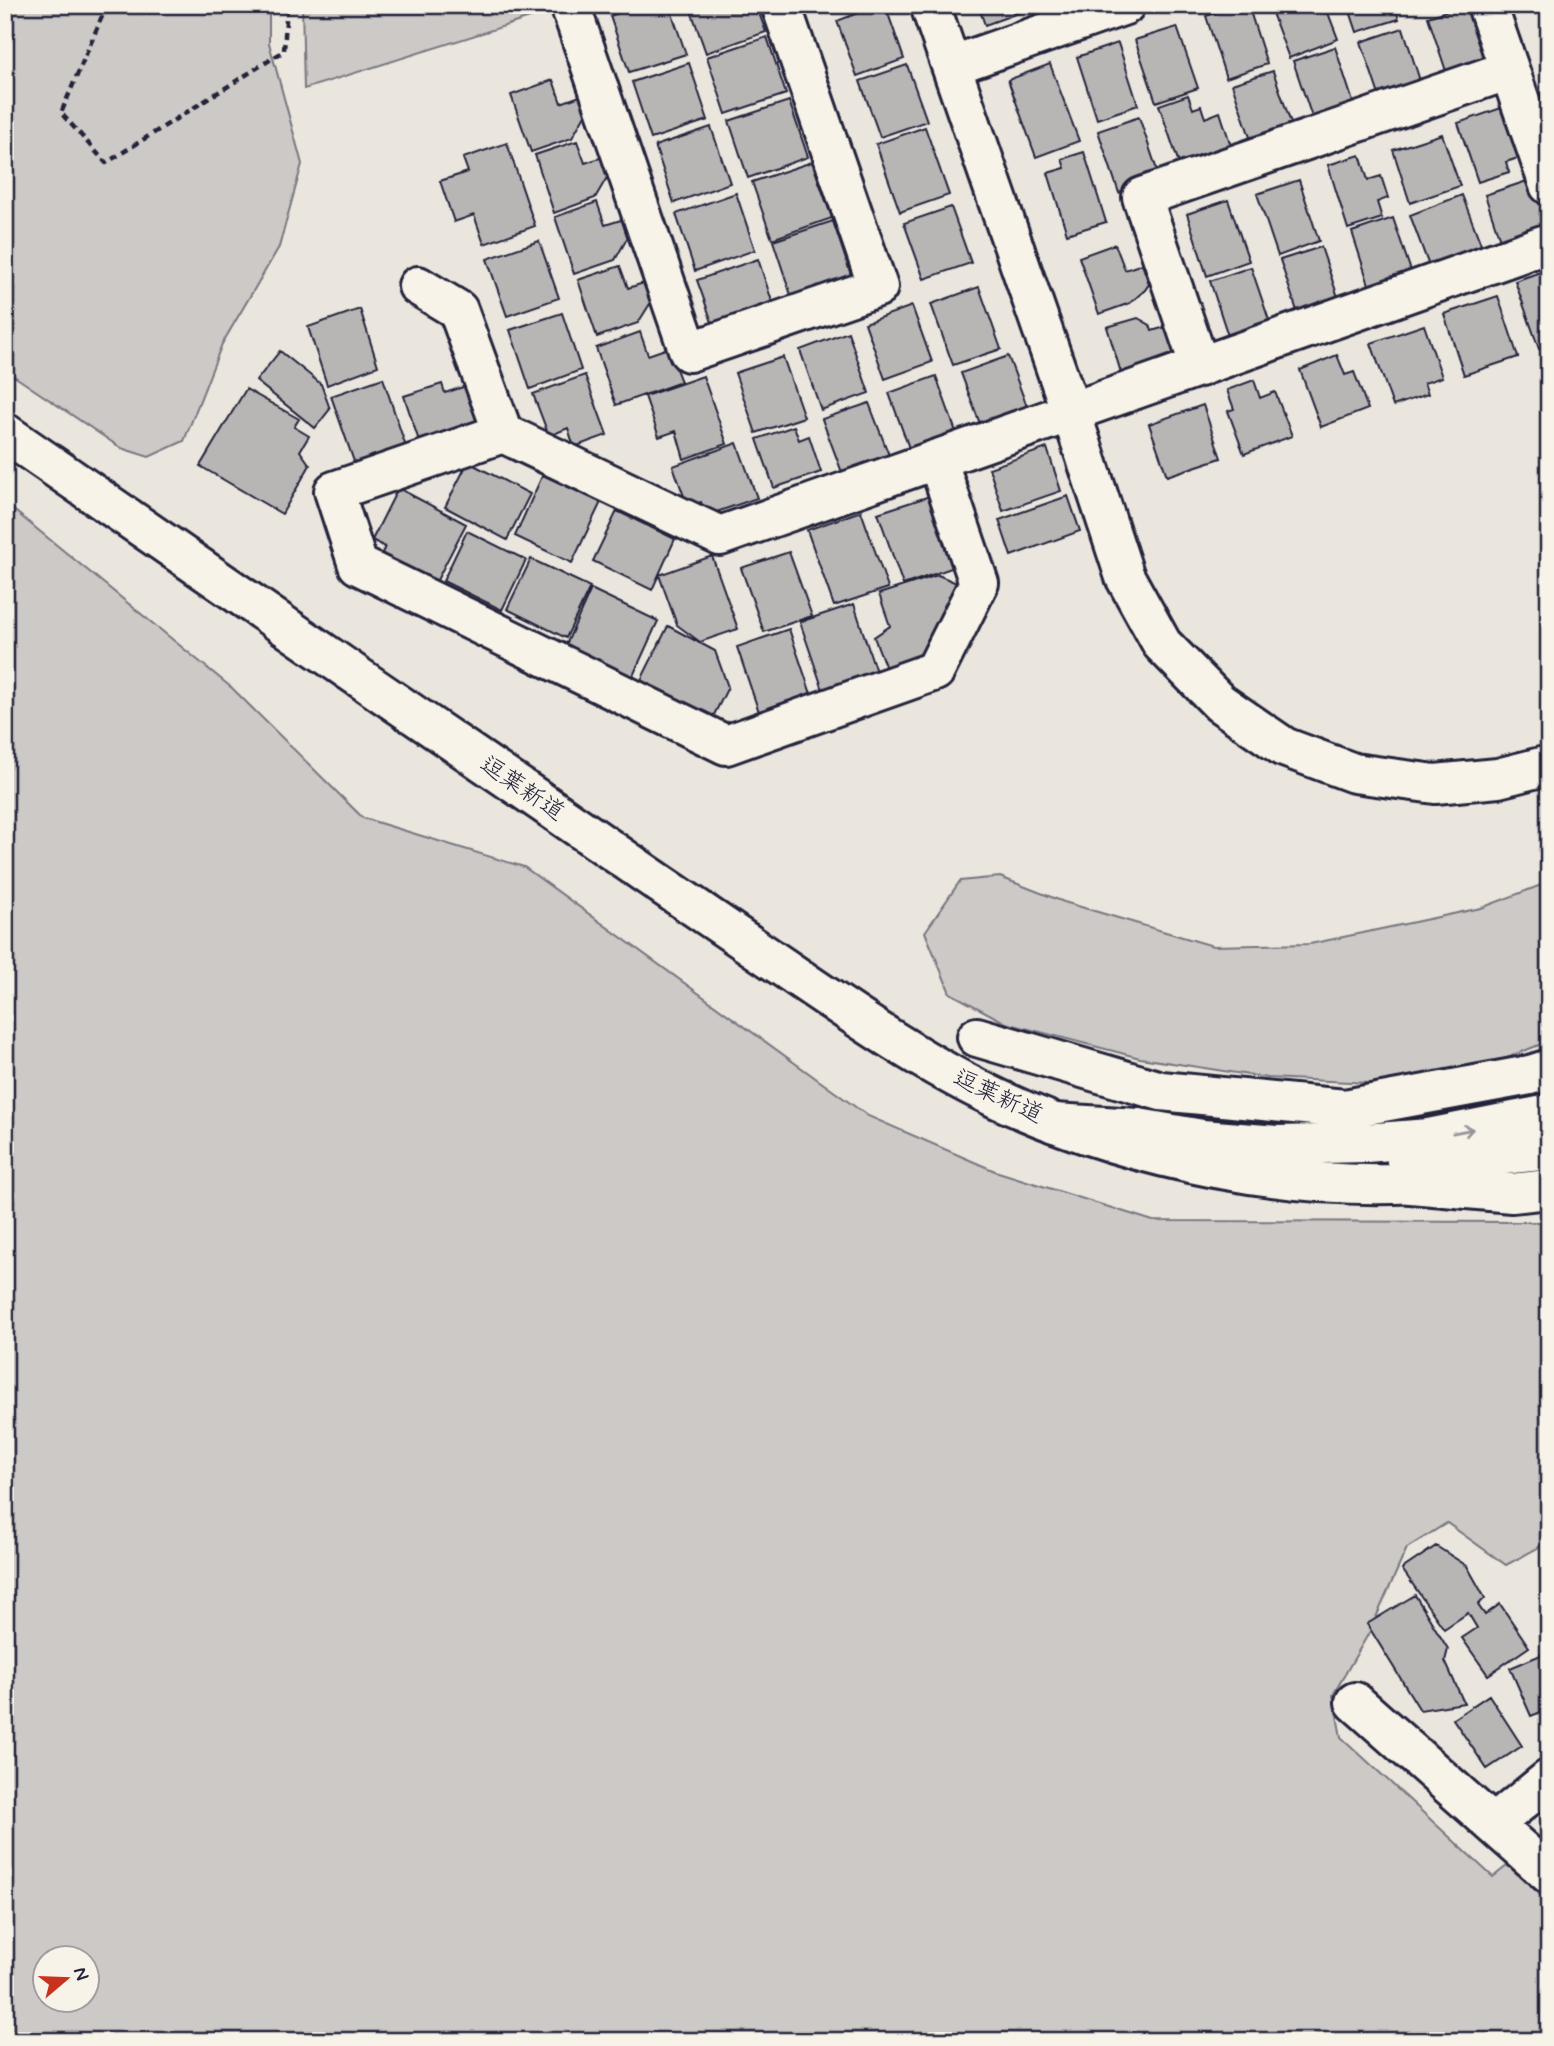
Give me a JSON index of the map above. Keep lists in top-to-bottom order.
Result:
{
  "streets": {
    "main road": ["逗葉新道"]
  },
  "north": "right"
}
